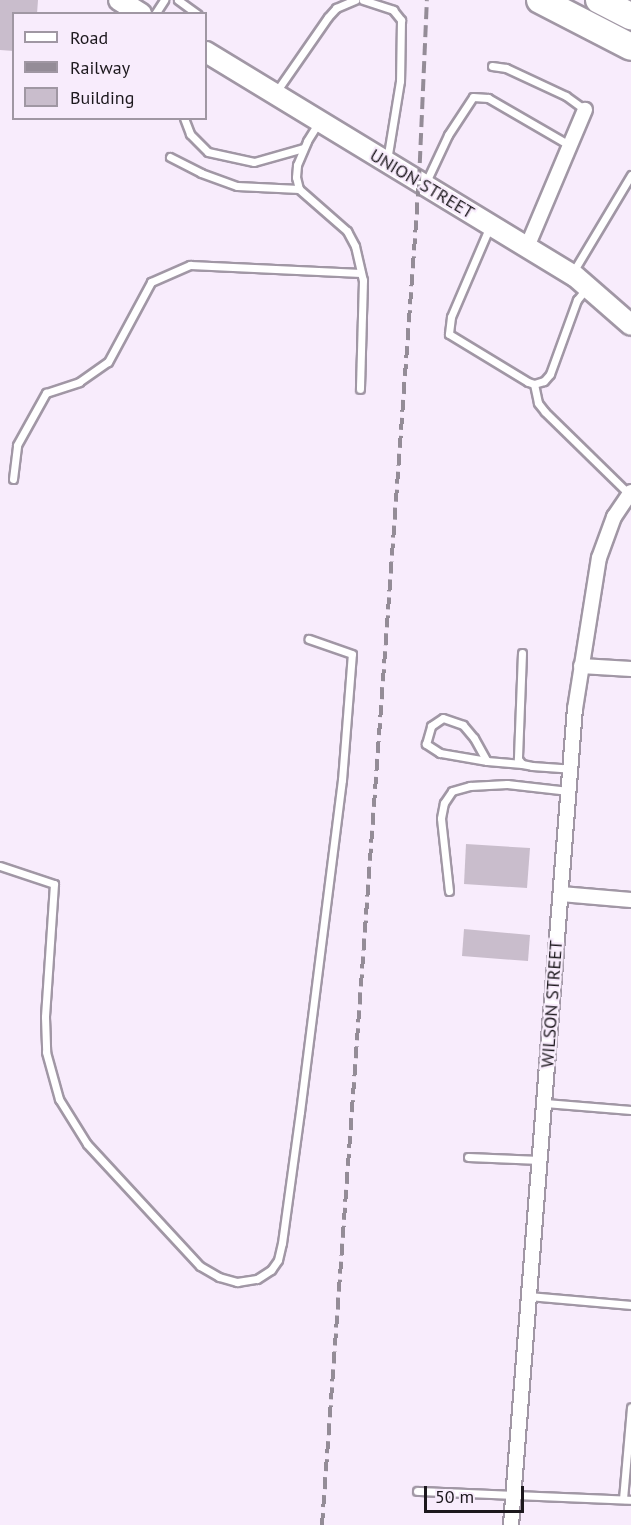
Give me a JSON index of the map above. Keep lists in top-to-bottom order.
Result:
{
  "streets": {
    "street": ["UNION STREET", "WILSON STREET"]
  },
  "legend": ["Road", "Railway", "Building"],
  "scale_bar": "50 m"
}
